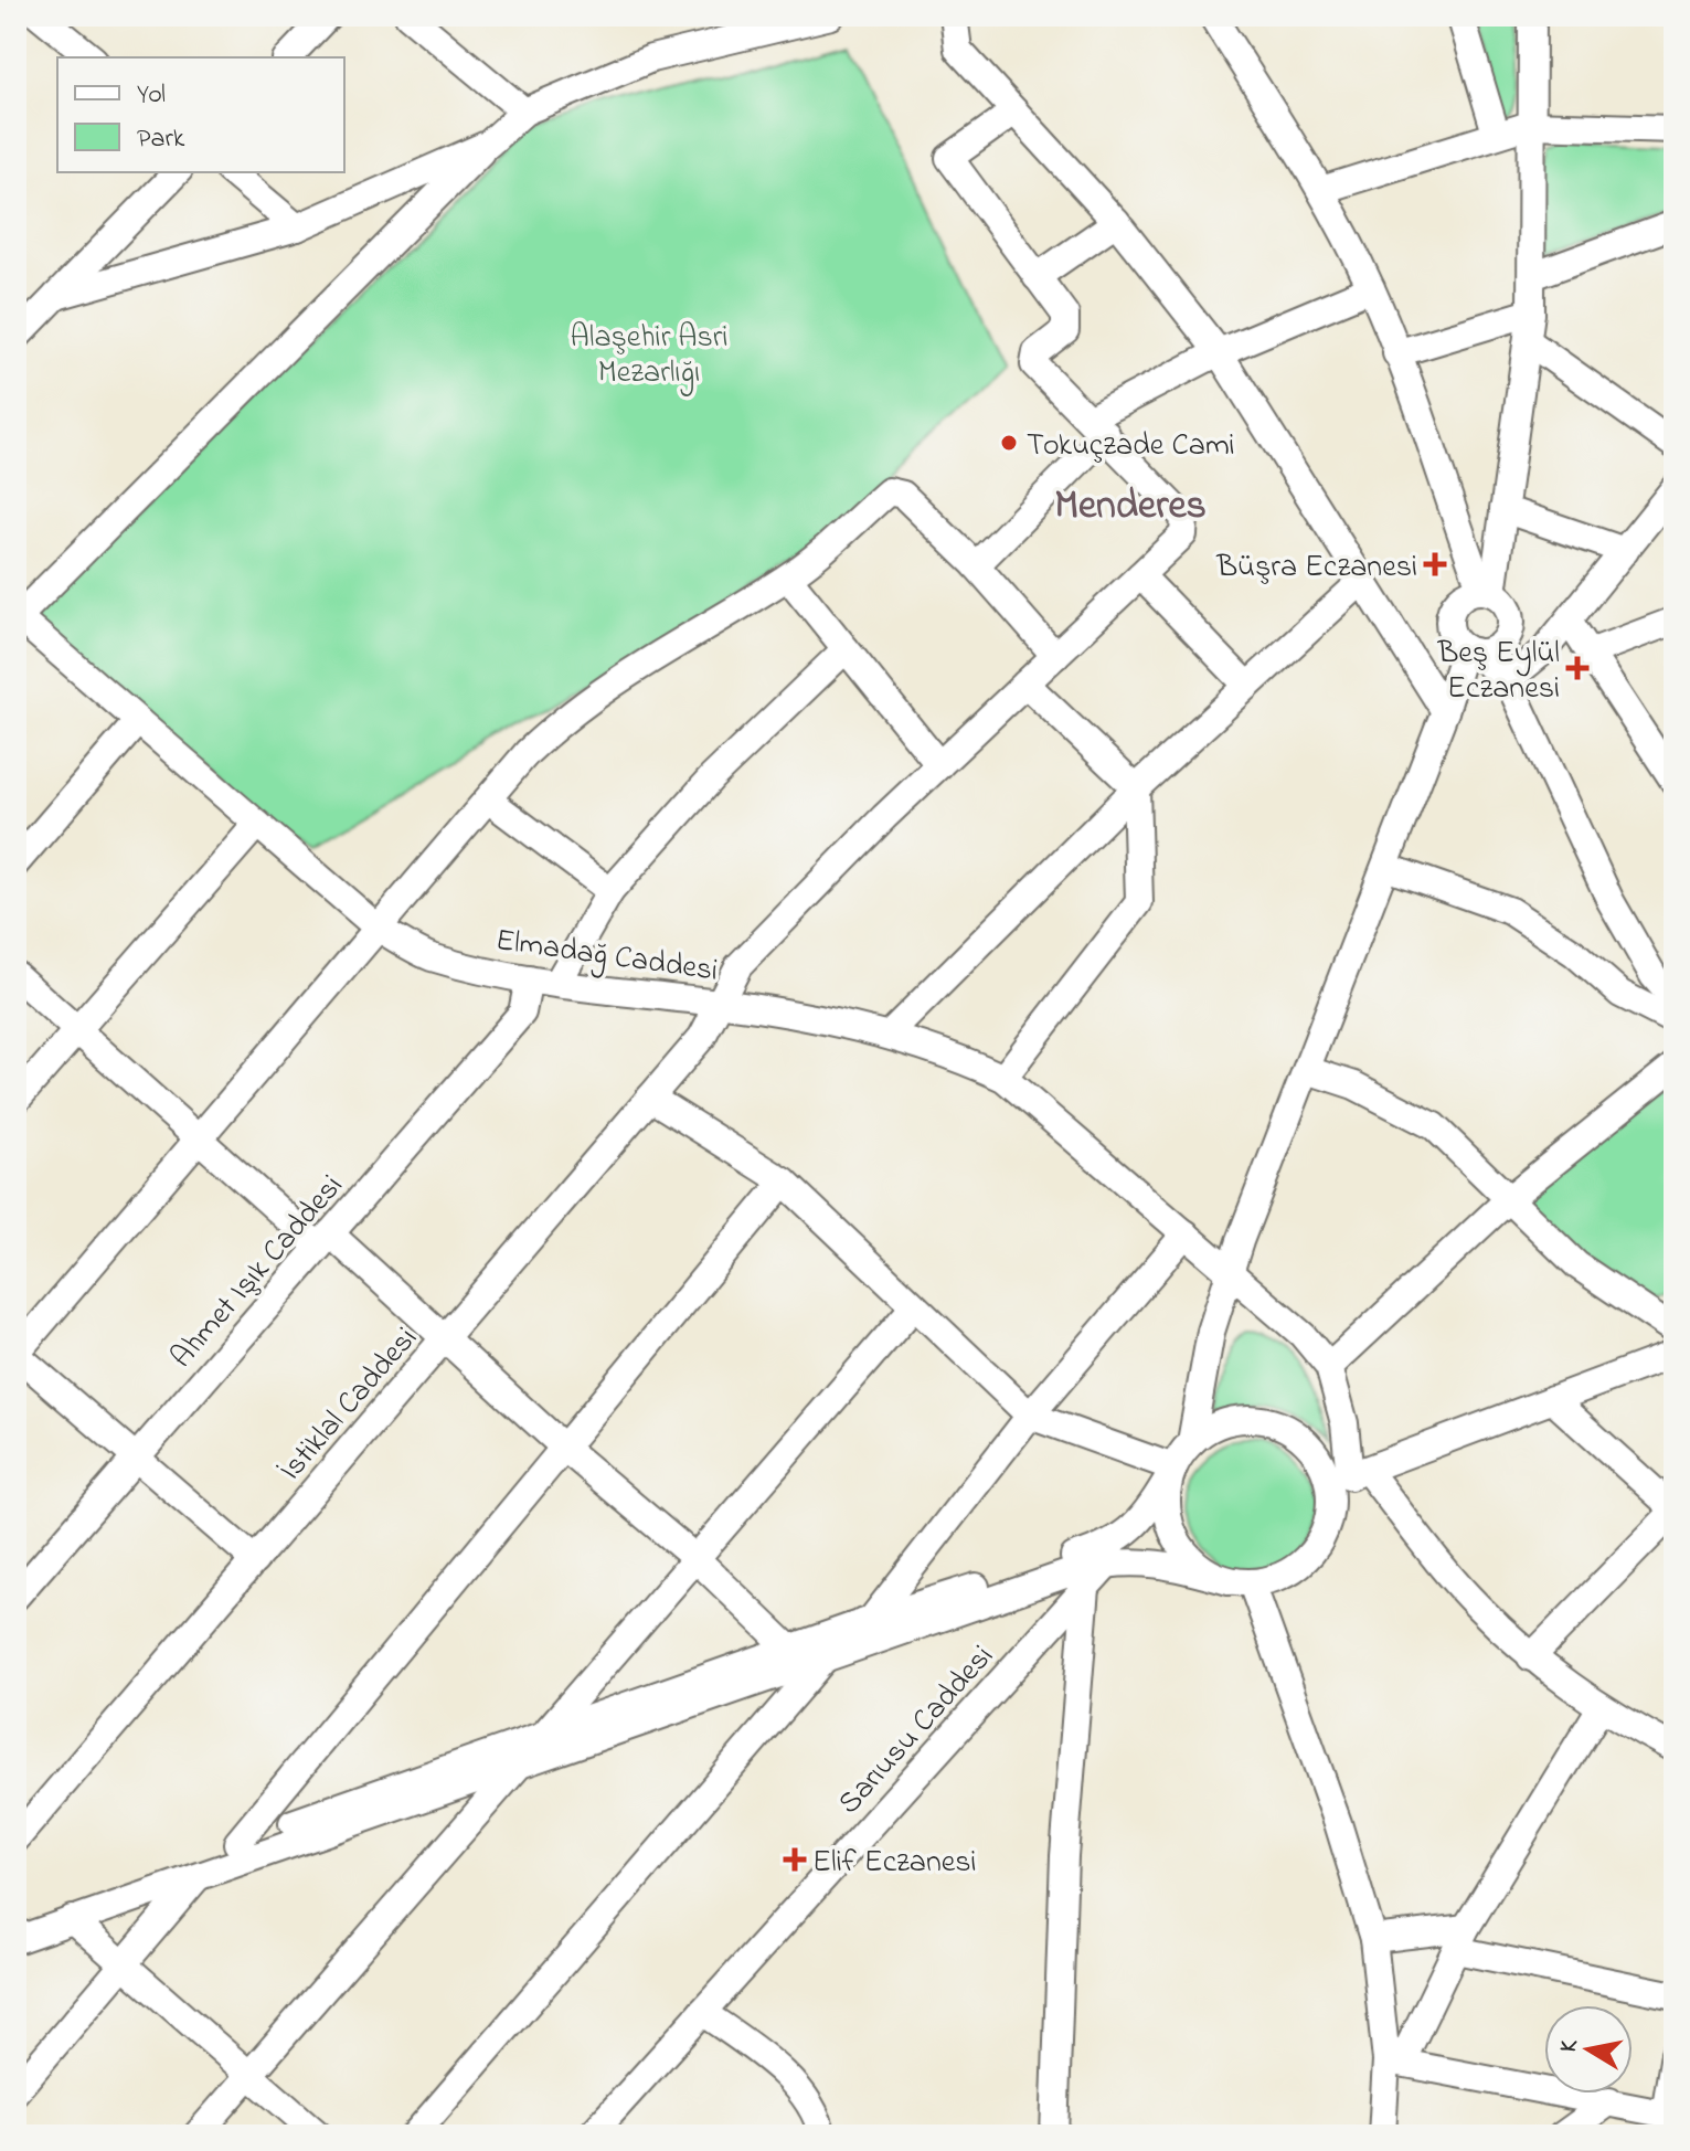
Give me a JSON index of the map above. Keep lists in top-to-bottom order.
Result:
{
  "streets": {
    "street": [
      "Elmadağ Caddesi",
      "Ahmet Işık Caddesi",
      "İstiklal Caddesi",
      "Sarıusu Caddesi"
    ]
  },
  "crossings": [
    ["Elmadağ Caddesi", "Ahmet Işık Caddesi"],
    ["Elmadağ Caddesi", "İstiklal Caddesi"]
  ],
  "districts": ["Menderes"],
  "parks": ["Alaşehir Asri Mezarlığı"],
  "places": {
    "other": ["Tokuçzade Cami"],
    "health": ["Büşra Eczanesi", "Beş Eylül Eczanesi", "Elif Eczanesi"]
  },
  "legend": ["Yol", "Park"],
  "north": "left"
}
